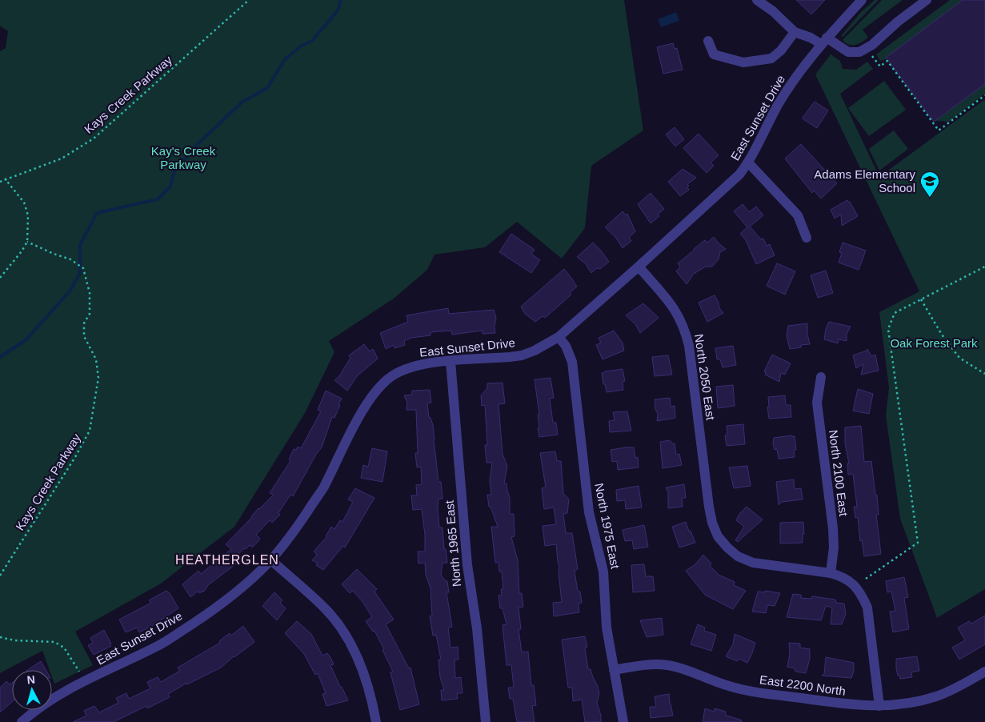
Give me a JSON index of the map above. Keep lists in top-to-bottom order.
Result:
{
  "streets": {
    "street": [
      "East Sunset Drive",
      "North 2050 East",
      "North 2100 East",
      "North 1975 East",
      "North 1965 East",
      "East 2200 North"
    ],
    "path": ["Kays Creek Parkway"]
  },
  "crossings": [
    ["East Sunset Drive", "North 2050 East"],
    ["East Sunset Drive", "North 1975 East"],
    ["East Sunset Drive", "North 1965 East"],
    ["North 2050 East", "North 2100 East"],
    ["North 1975 East", "East 2200 North"]
  ],
  "districts": ["HEATHERGLEN"],
  "parks": ["Kay's Creek Parkway", "Oak Forest Park"],
  "places": {
    "school or university": ["Adams Elementary School"]
  },
  "north": "top"
}
